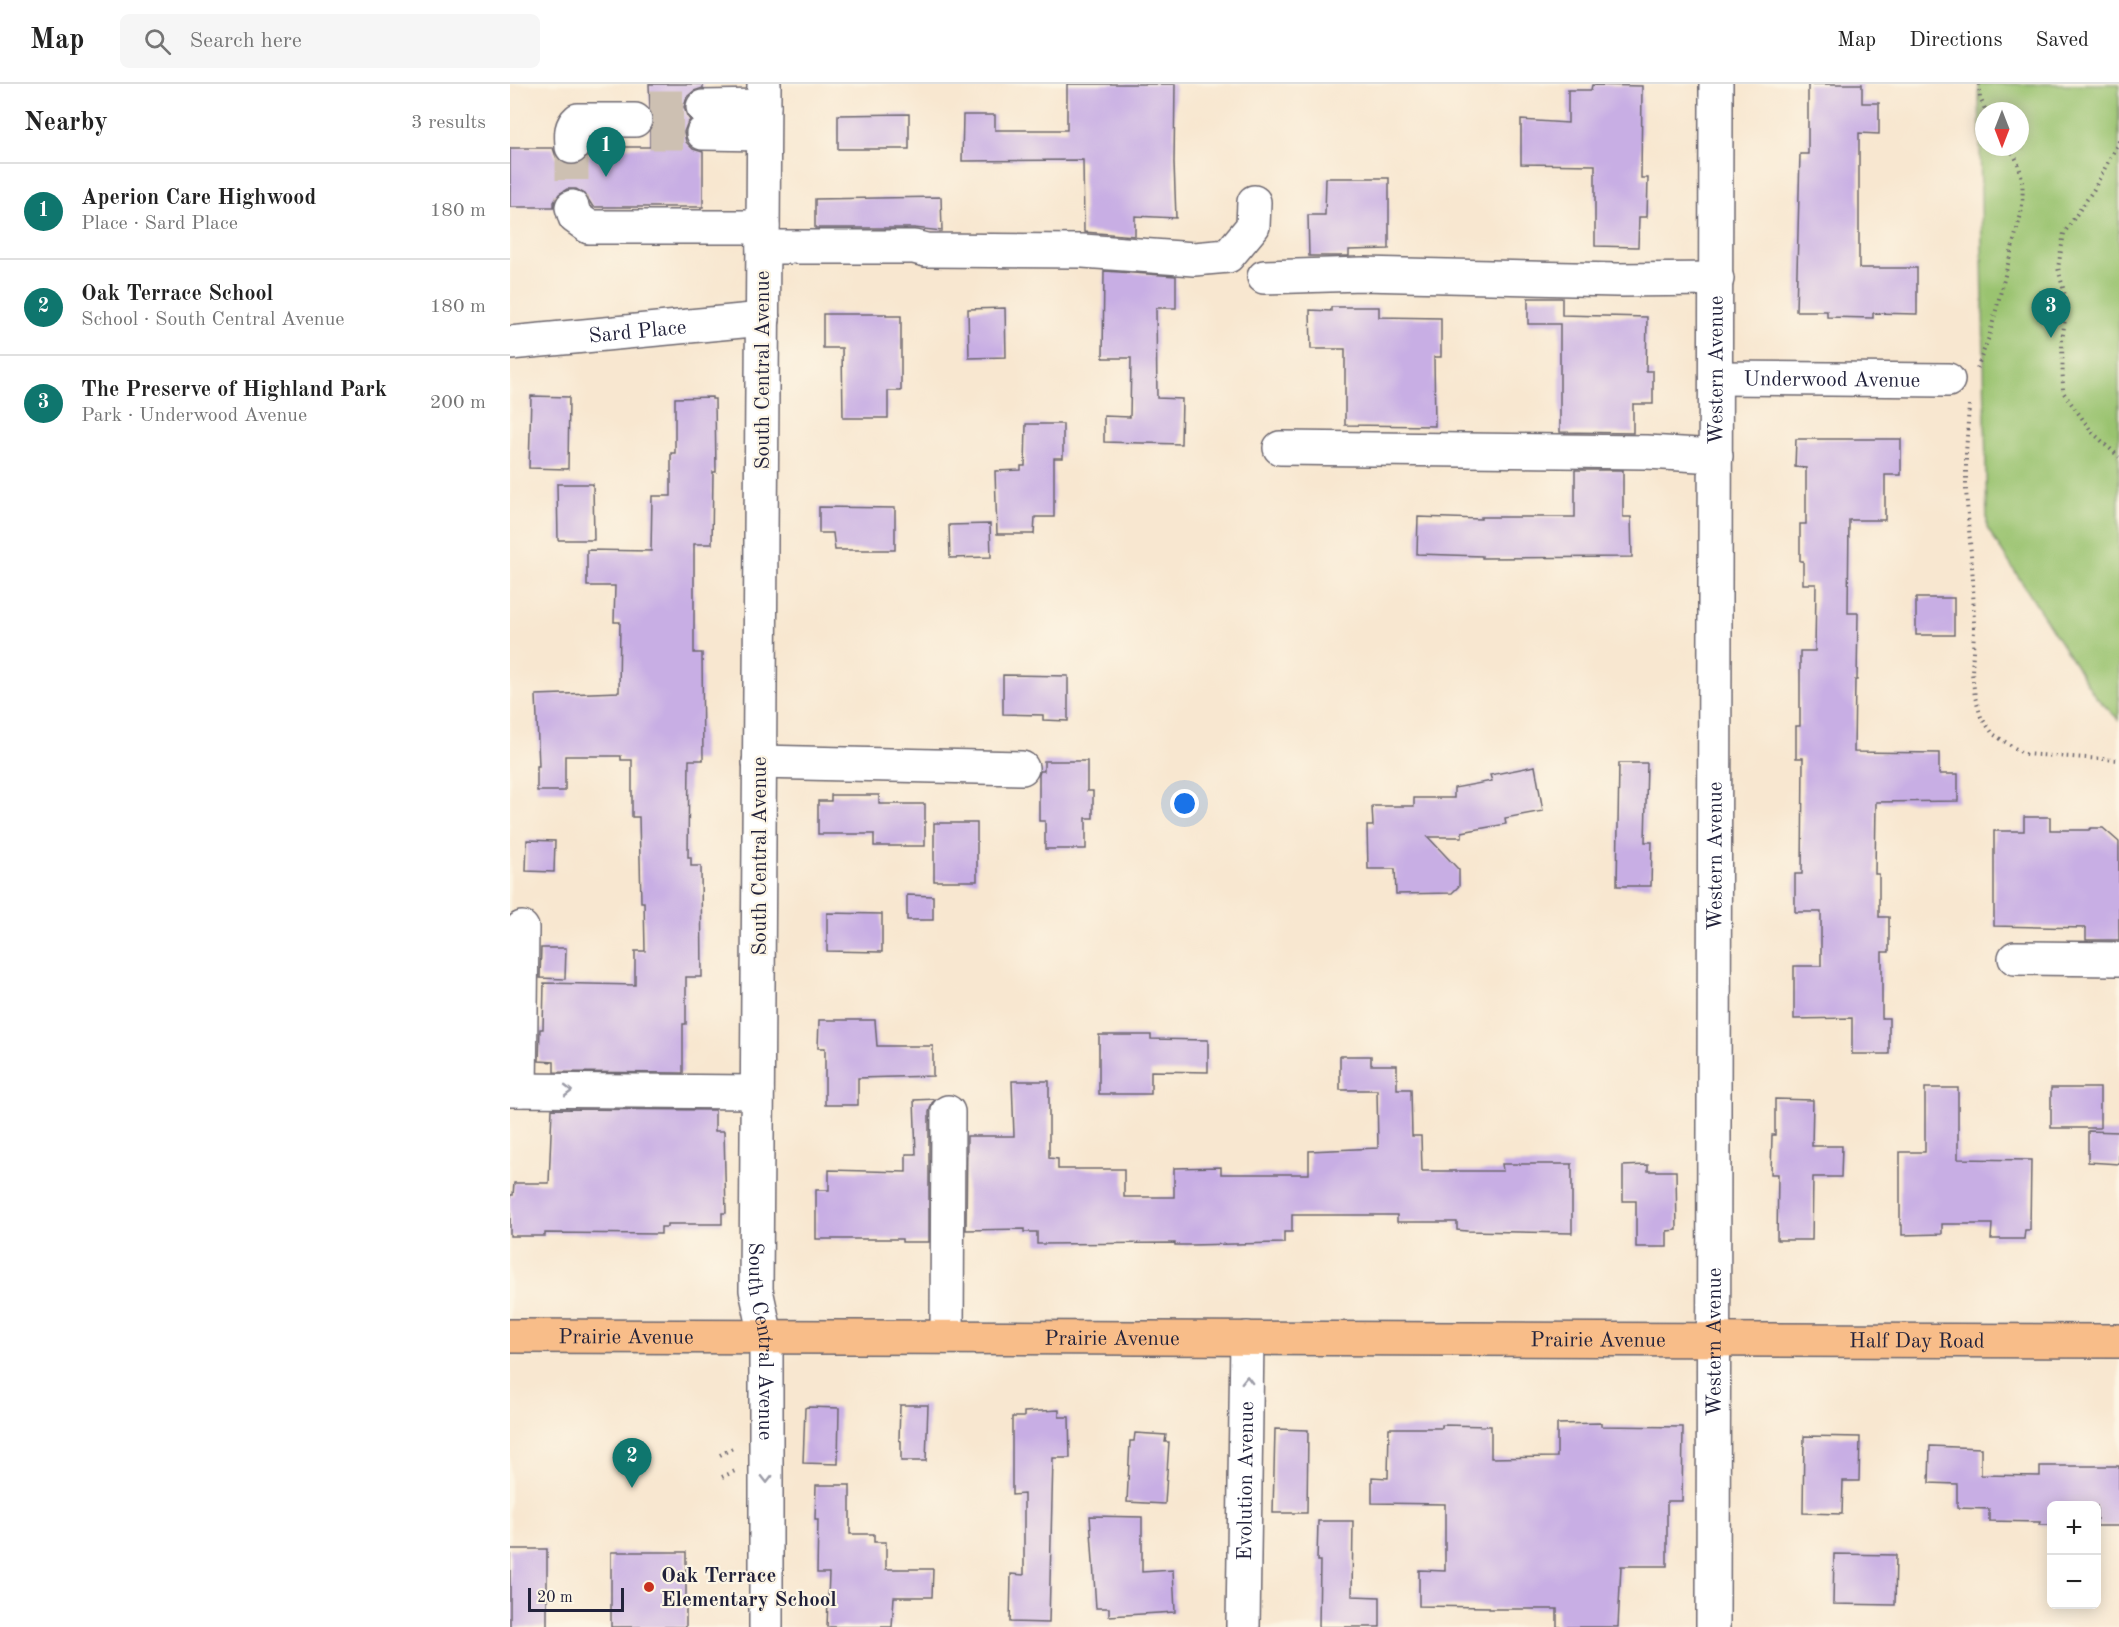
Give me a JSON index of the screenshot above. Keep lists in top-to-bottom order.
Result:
{
  "streets": {
    "main road": ["Prairie Avenue", "Half Day Road"],
    "street": [
      "Sard Place",
      "South Central Avenue",
      "Western Avenue",
      "Underwood Avenue",
      "Evolution Avenue"
    ]
  },
  "crossings": [
    ["Sard Place", "South Central Avenue"],
    ["South Central Avenue", "Prairie Avenue"],
    ["Western Avenue", "Underwood Avenue"],
    ["Western Avenue", "Prairie Avenue"],
    ["Western Avenue", "Half Day Road"],
    ["Prairie Avenue", "Half Day Road"],
    ["Prairie Avenue", "Evolution Avenue"]
  ],
  "one_way": ["Evolution Avenue"],
  "places": ["Oak Terrace Elementary School"],
  "scale_bar": "20 m",
  "north": "bottom",
  "page": {
    "header": "Map",
    "search": "Search here",
    "nav": ["Map", "Directions", "Saved"],
    "heading": ["Nearby", "3 results"],
    "pins": ["1", "3", "2"],
    "list": [
      {
        "mark": "1",
        "name": "Aperion Care Highwood",
        "note": "Place · Sard Place",
        "value": "180 m"
      },
      {
        "mark": "2",
        "name": "Oak Terrace School",
        "note": "School · South Central Avenue",
        "value": "180 m"
      },
      {
        "mark": "3",
        "name": "The Preserve of Highland Park",
        "note": "Park · Underwood Avenue",
        "value": "200 m"
      }
    ],
    "map_buttons": ["+", "−"],
    "scale": "20 m"
  }
}
